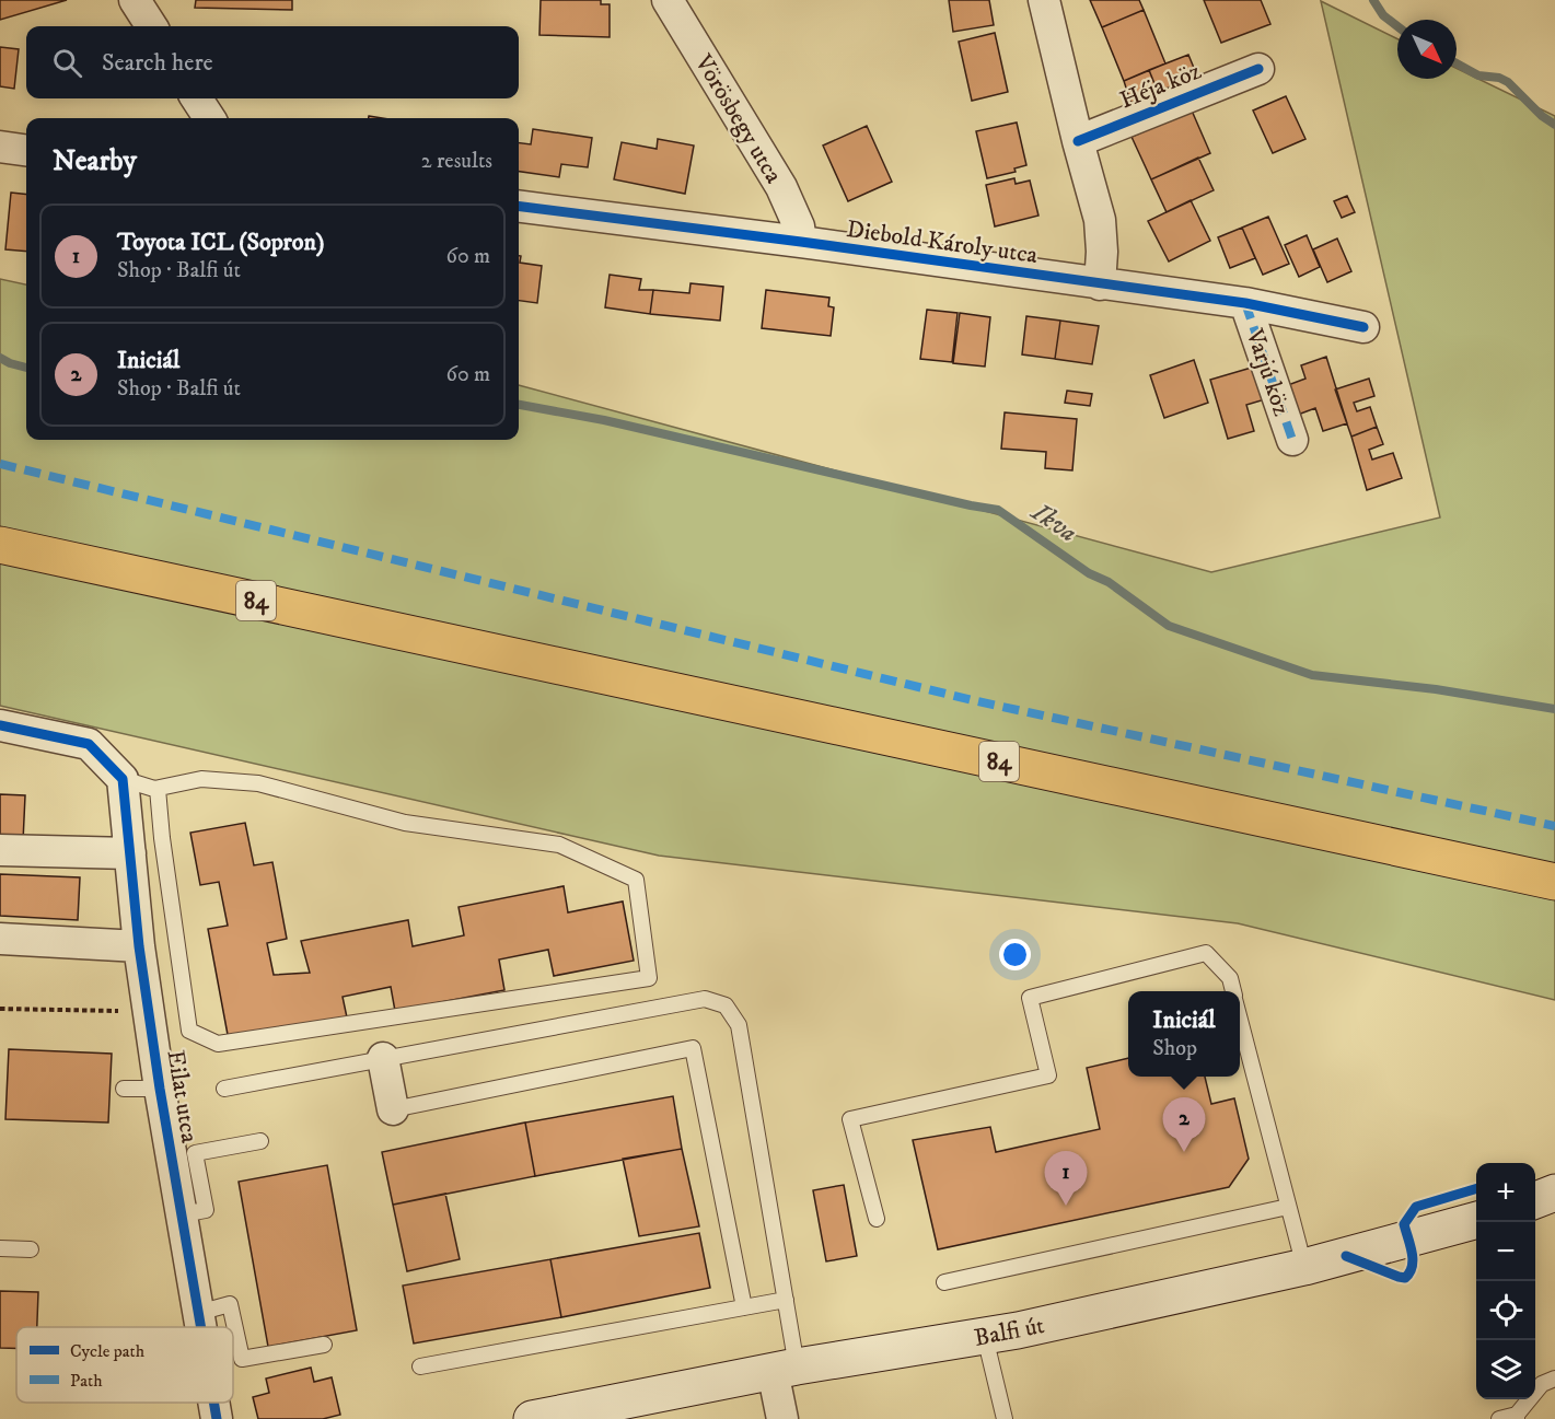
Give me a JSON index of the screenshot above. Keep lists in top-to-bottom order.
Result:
{
  "streets": {
    "main road": ["84", "Balfi út"],
    "street": [
      "Héja köz",
      "Vörösbegy utca",
      "Diebold Károly utca",
      "Varjú köz",
      "Eilat utca"
    ]
  },
  "crossings": [
    ["Vörösbegy utca", "Diebold Károly utca"],
    ["Diebold Károly utca", "Varjú köz"]
  ],
  "water": ["Ikva"],
  "legend": ["Cycle path", "Path"],
  "north": "bottom right",
  "page": {
    "search": "Search here",
    "heading": ["Nearby", "2 results"],
    "list": [
      {
        "mark": "1",
        "name": "Toyota ICL (Sopron)",
        "note": "Shop · Balfi út",
        "value": "60 m"
      },
      {
        "mark": "2",
        "name": "Iniciál",
        "note": "Shop · Balfi út",
        "value": "60 m"
      }
    ],
    "popup": ["Iniciál", "Shop"],
    "pins": ["2", "1"],
    "map_buttons": ["+", "−"]
  }
}
